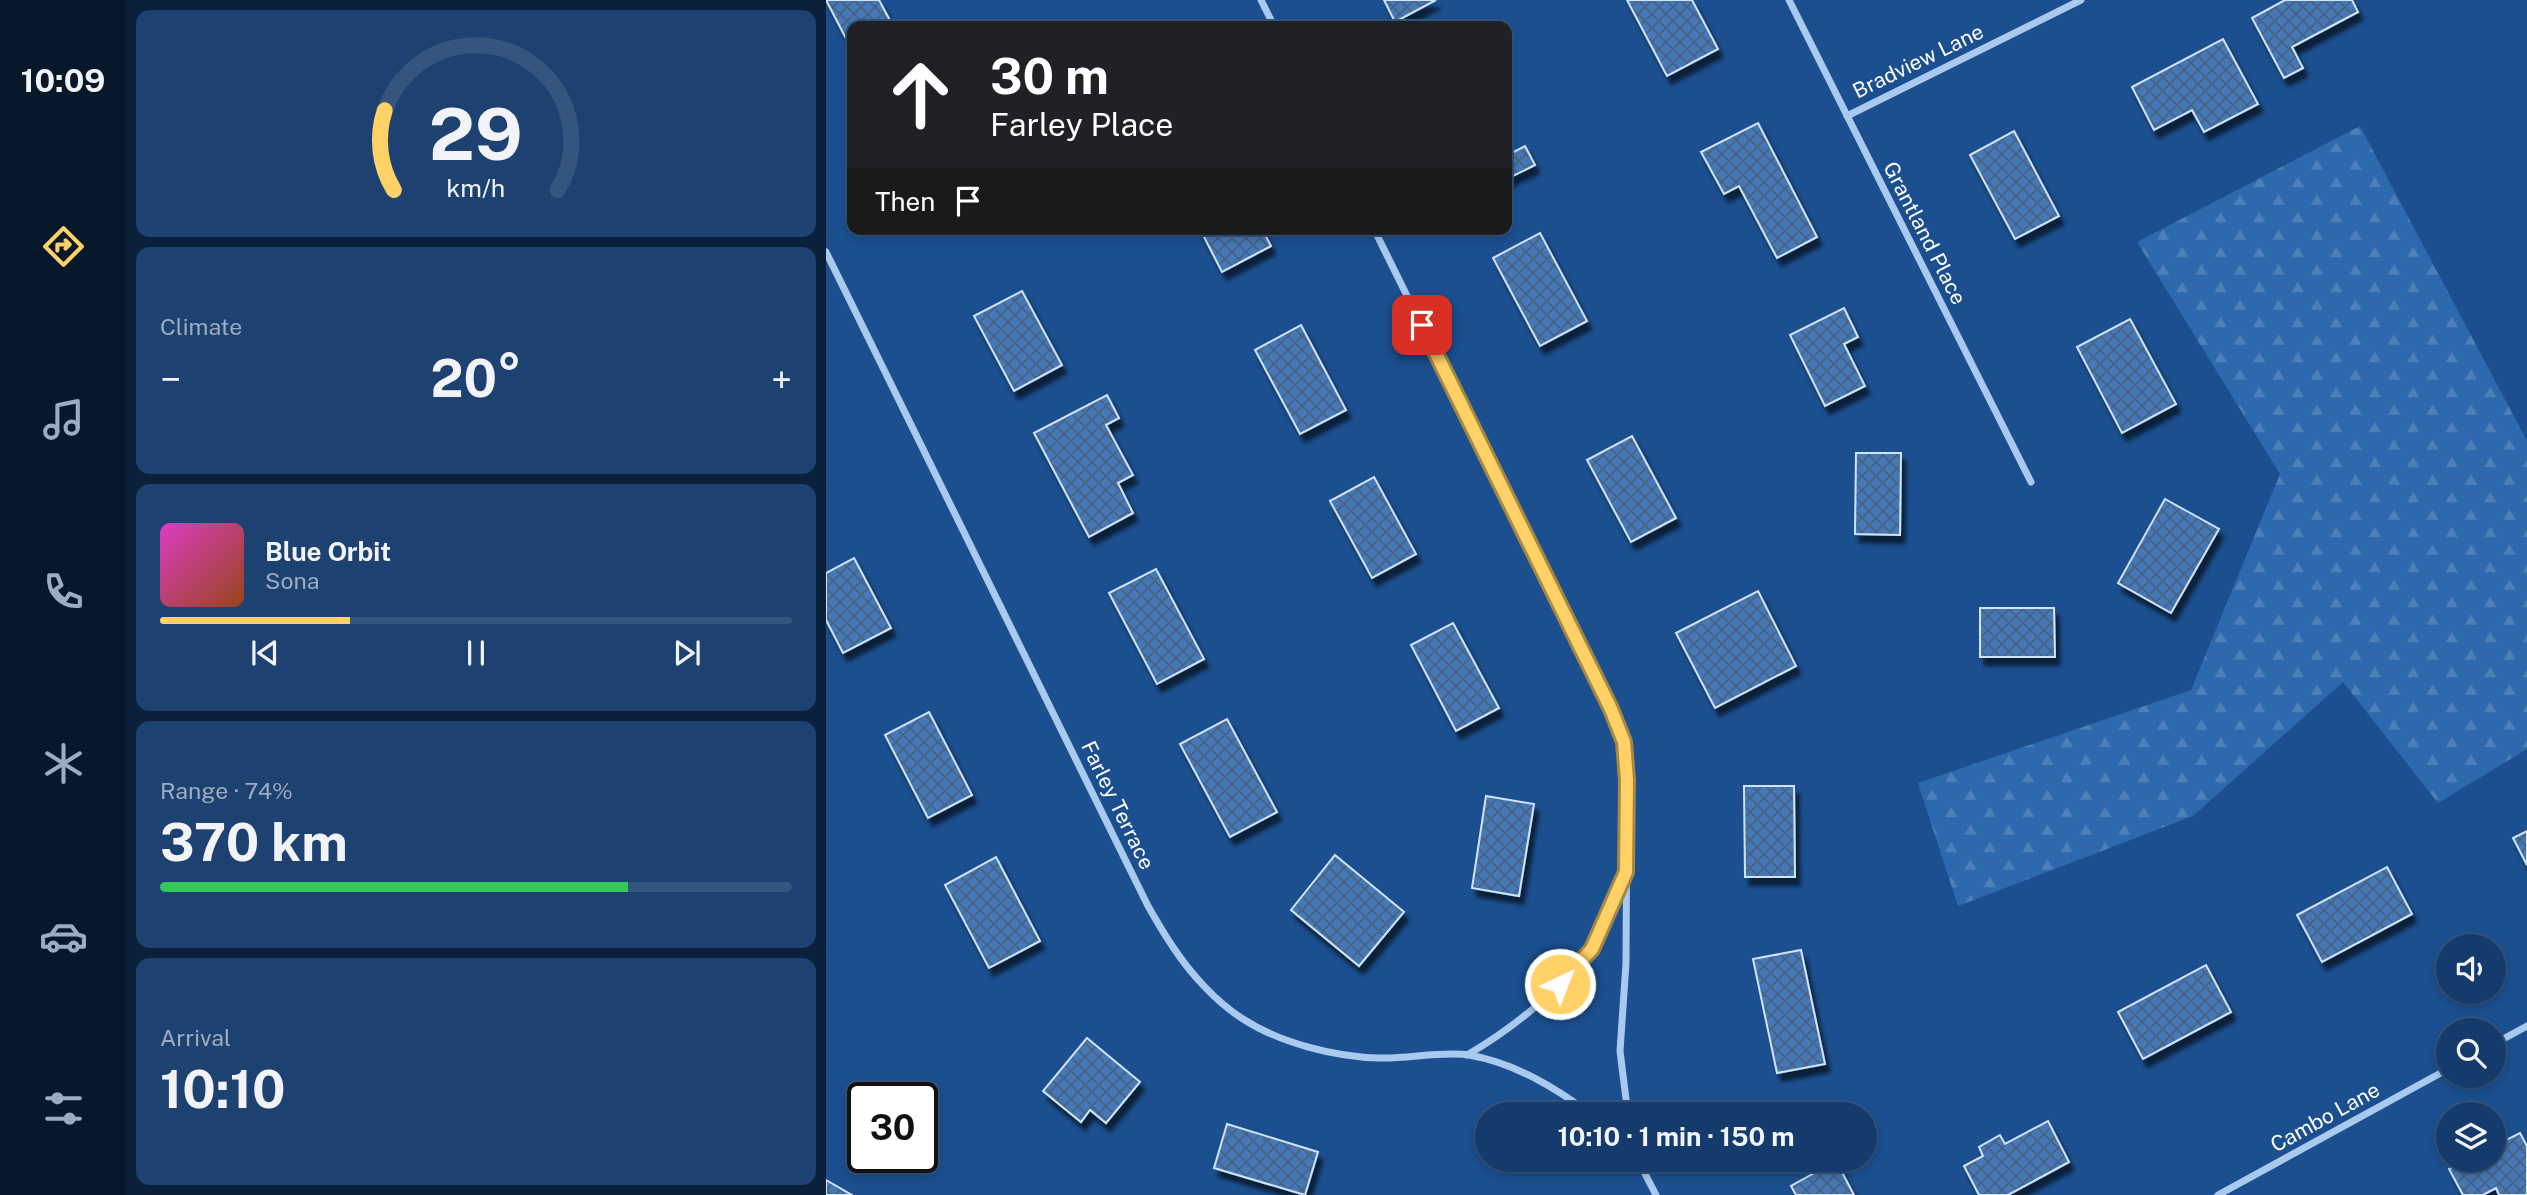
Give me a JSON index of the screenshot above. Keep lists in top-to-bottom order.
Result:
{
  "streets": {
    "street": [
      "Bradview Lane",
      "Grantland Place",
      "Farley Terrace",
      "Cambo Lane"
    ]
  },
  "crossings": [
    ["Bradview Lane", "Grantland Place"]
  ],
  "page": {
    "tabs": "10:09",
    "turn": ["30 m", "Farley Place"],
    "then": "Then",
    "tile": [
      "Climate",
      ["Range · 74%", "370 km"],
      ["Arrival", "10:10"]
    ],
    "heat": ["−", "20°", "+"],
    "song": ["Blue Orbit", "Sona"],
    "limit": "30",
    "trip": "10:10 · 1 min · 150 m",
    "gauge": ["29", "km/h"]
  }
}
